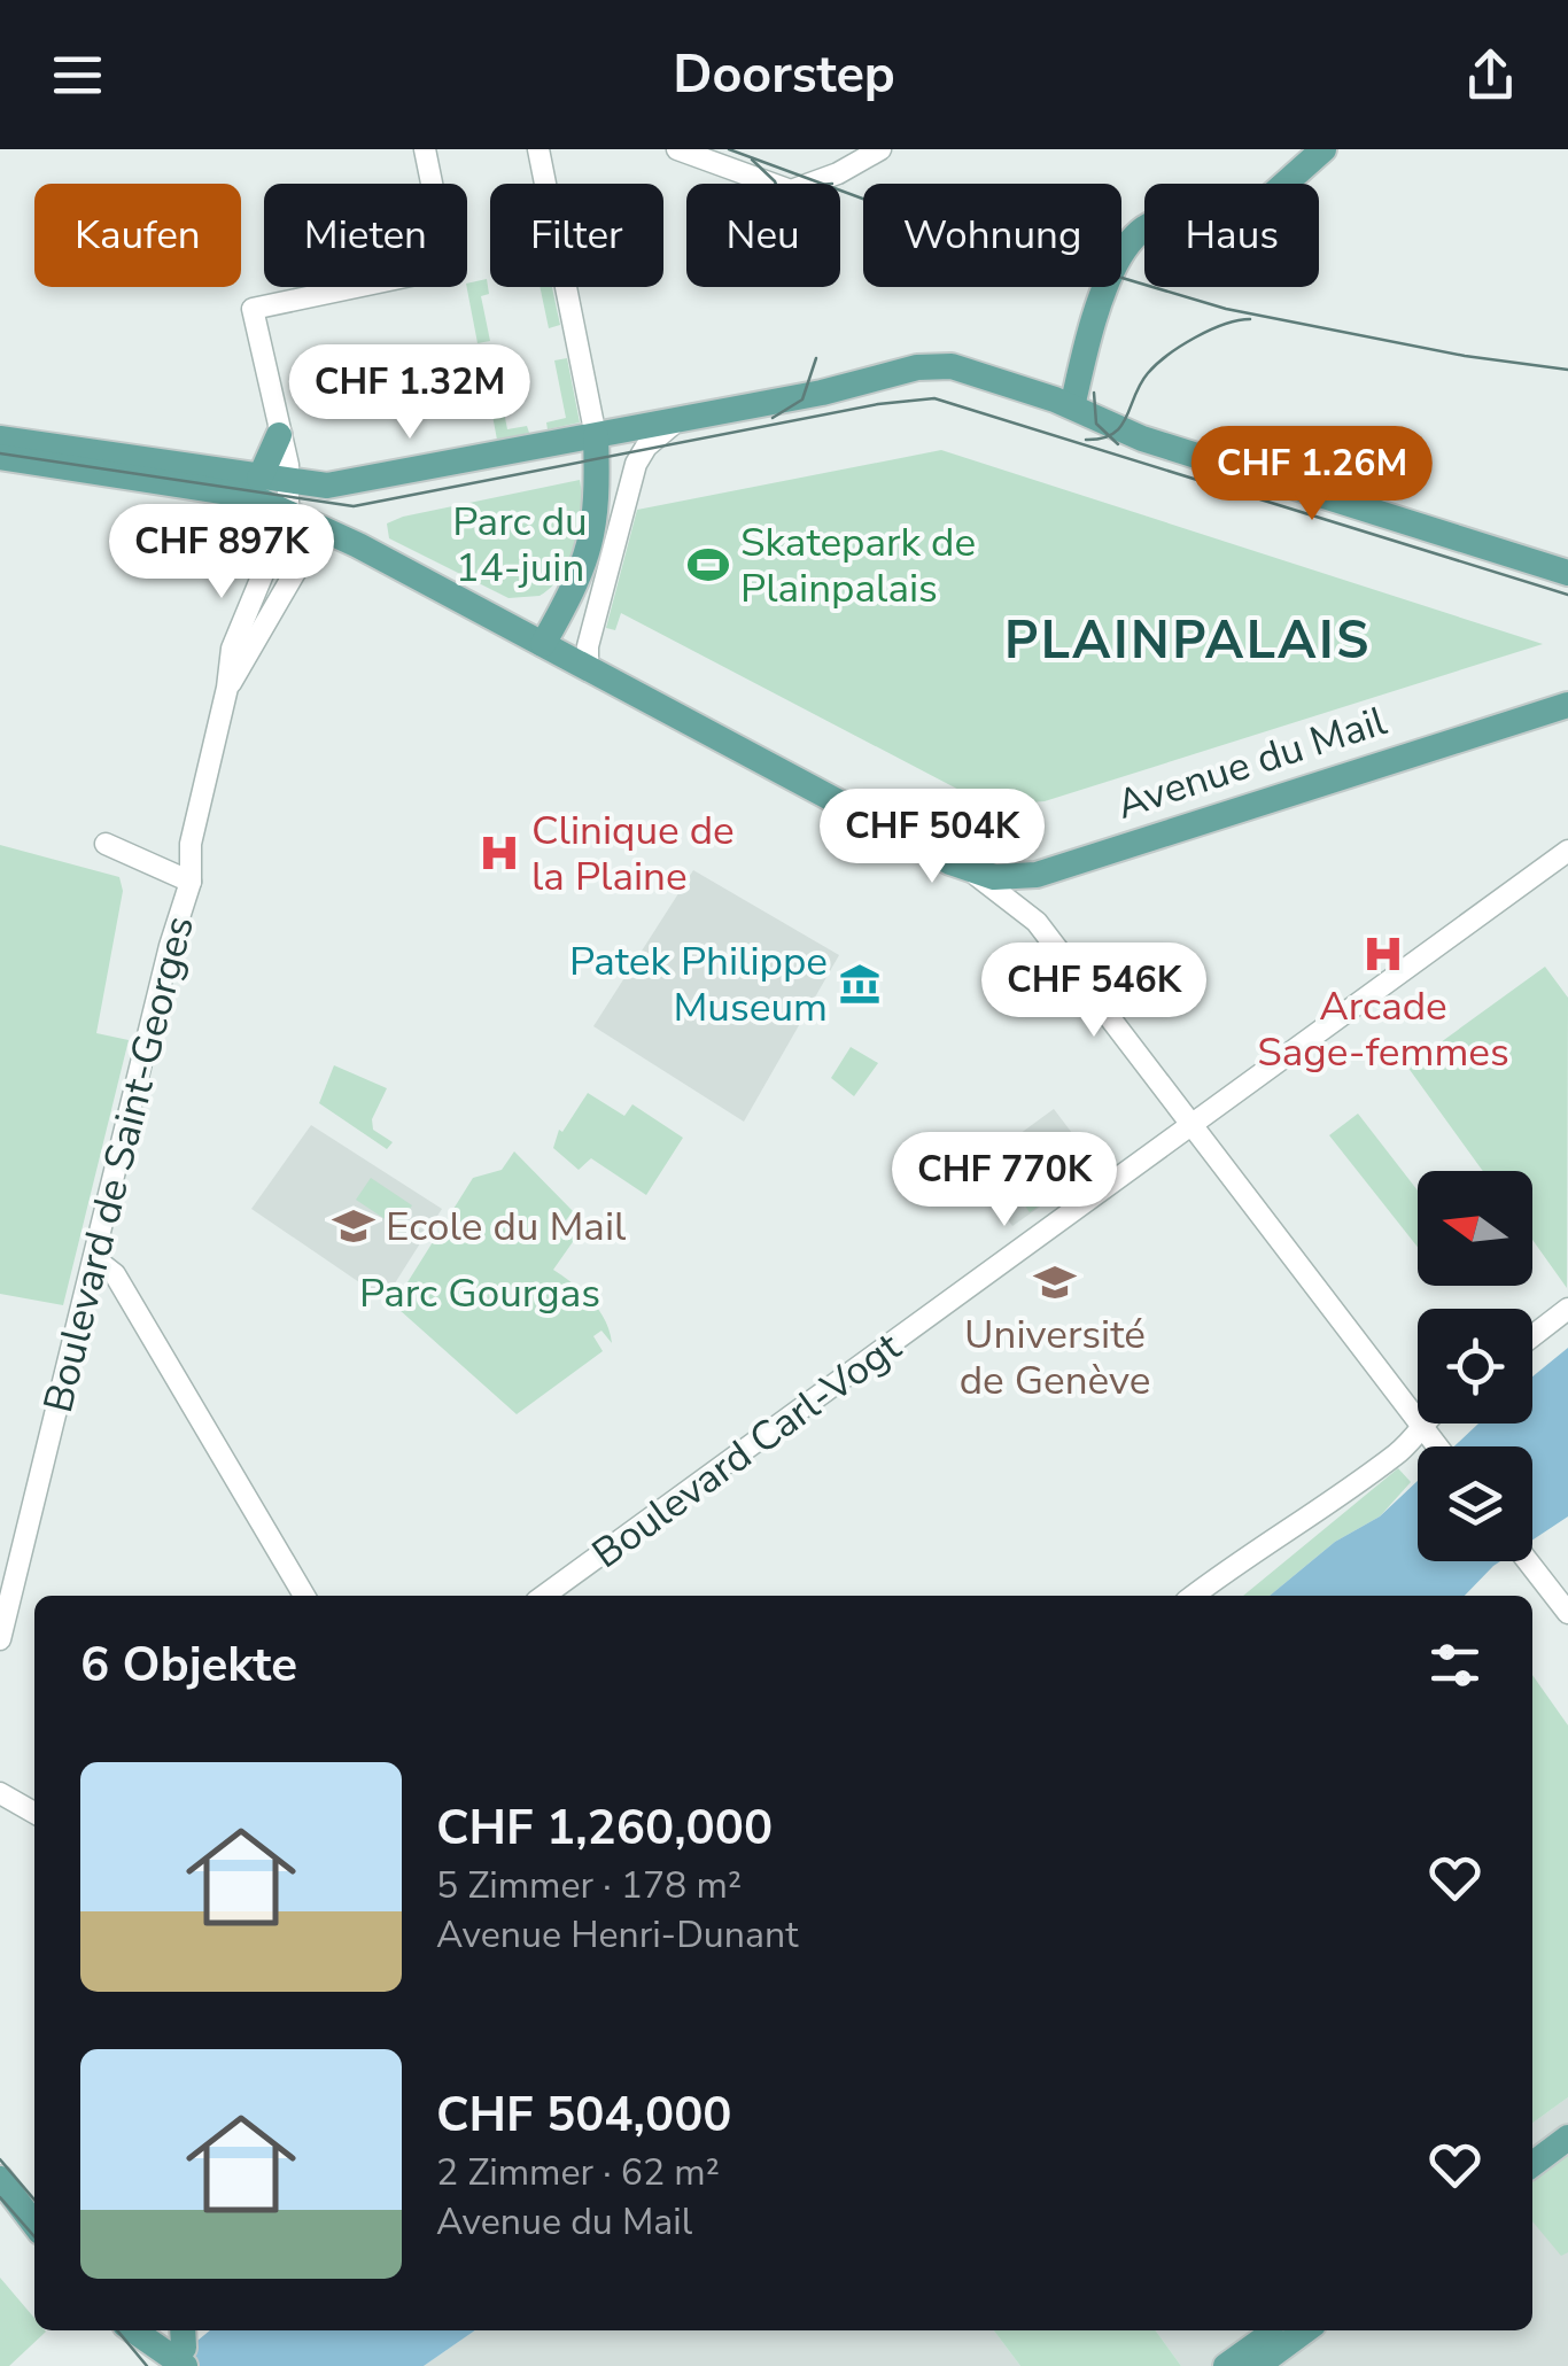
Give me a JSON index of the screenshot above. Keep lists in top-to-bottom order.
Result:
{
  "streets": {
    "main road": ["Avenue du Mail"],
    "street": ["Boulevard de Saint-Georges", "Boulevard Carl-Vogt"]
  },
  "crossings": [
    ["Avenue du Mail", "Boulevard de Saint-Georges"]
  ],
  "districts": ["PLAINPALAIS"],
  "parks": ["Parc du 14-juin", "Parc Gourgas"],
  "places": {
    "sports": ["Skatepark de Plainpalais"],
    "hospital": ["Clinique de la Plaine", "Arcade Sage-femmes"],
    "museum": ["Patek Philippe Museum"],
    "school or university": ["Ecole du Mail", "Université de Genève"]
  },
  "north": "left",
  "page": {
    "header": "Doorstep",
    "chip": [
      "Kaufen",
      "Mieten",
      "Filter",
      "Neu",
      "Wohnung",
      "Haus"
    ],
    "price": [
      "CHF 1.32M",
      "CHF 1.26M",
      "CHF 897K",
      "CHF 504K",
      "CHF 546K",
      "CHF 770K"
    ],
    "heading": "6 Objekte",
    "list": [
      {
        "name": "CHF 1,260,000",
        "note": "5 Zimmer · 178 m² · Avenue Henri-Dunant"
      },
      {
        "name": "CHF 504,000",
        "note": "2 Zimmer · 62 m² · Avenue du Mail"
      }
    ]
  }
}
